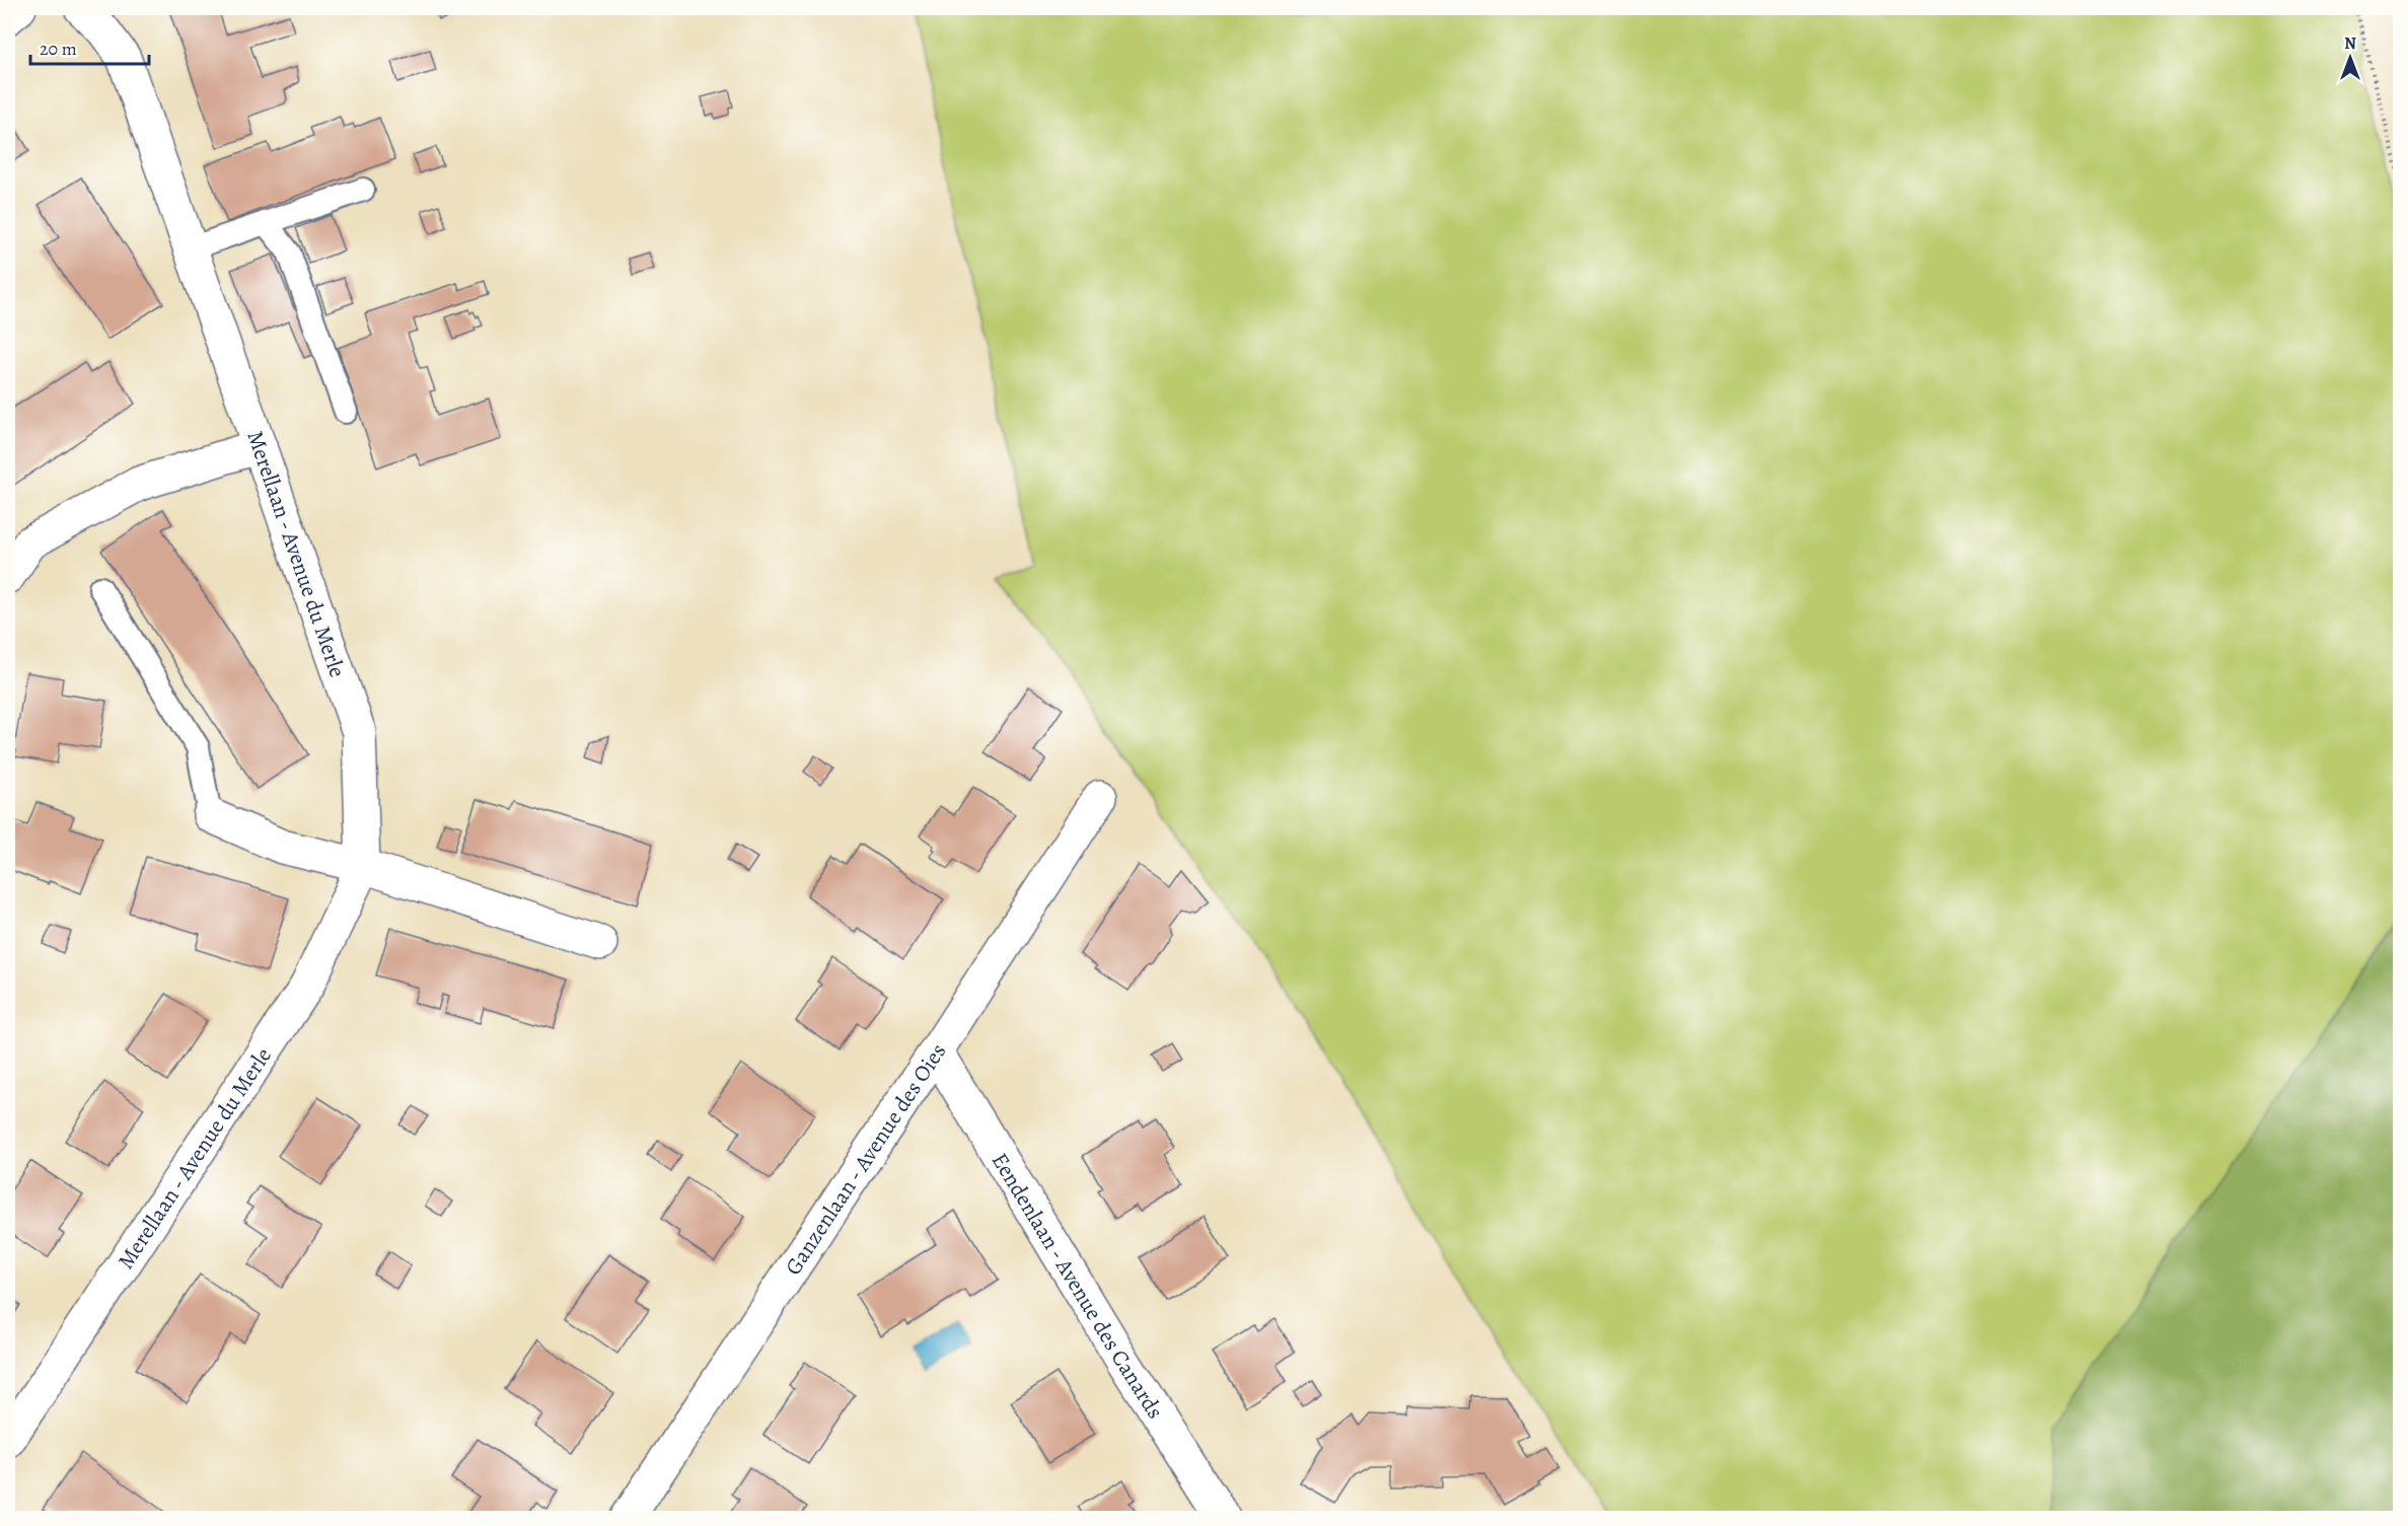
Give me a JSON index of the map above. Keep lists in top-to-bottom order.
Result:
{
  "streets": {
    "street": ["Merellaan - Avenue du Merle", "Ganzenlaan - Avenue des Oies", "Eendenlaan - Avenue des Canards"]
  },
  "crossings": [
    ["Ganzenlaan - Avenue des Oies", "Eendenlaan - Avenue des Canards"]
  ],
  "scale_bar": "20 m",
  "north": "top"
}
